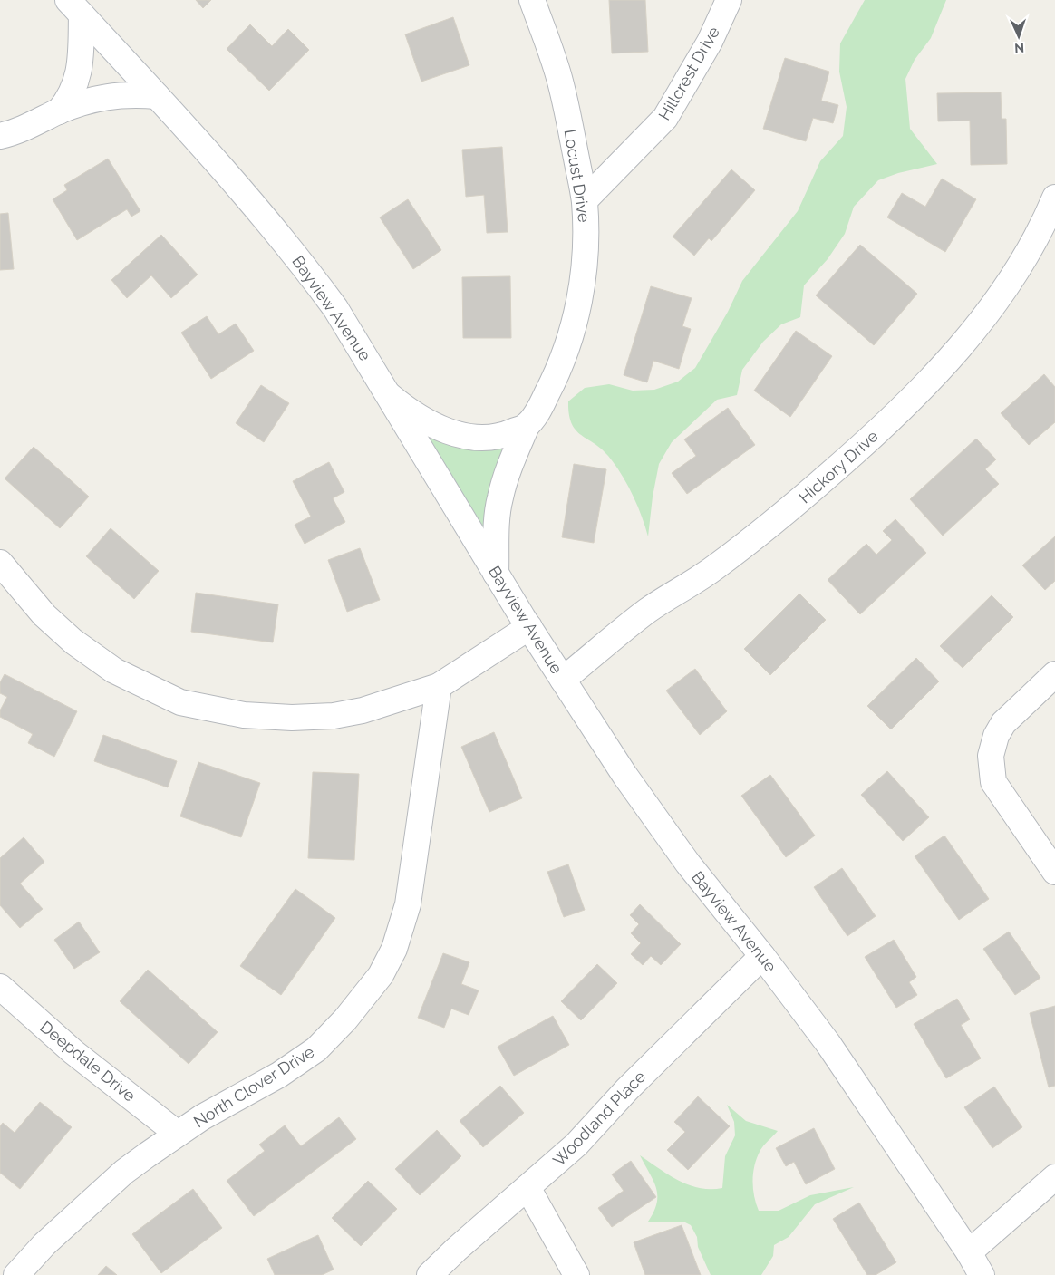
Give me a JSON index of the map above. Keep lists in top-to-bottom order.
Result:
{
  "streets": {
    "street": [
      "Hillcrest Drive",
      "Locust Drive",
      "Bayview Avenue",
      "Hickory Drive",
      "Deepdale Drive",
      "North Clover Drive",
      "Woodland Place"
    ]
  },
  "crossings": [
    ["Hillcrest Drive", "Locust Drive"],
    ["Locust Drive", "Bayview Avenue"],
    ["Bayview Avenue", "Hickory Drive"],
    ["Bayview Avenue", "Woodland Place"],
    ["Deepdale Drive", "North Clover Drive"]
  ],
  "north": "bottom"
}
